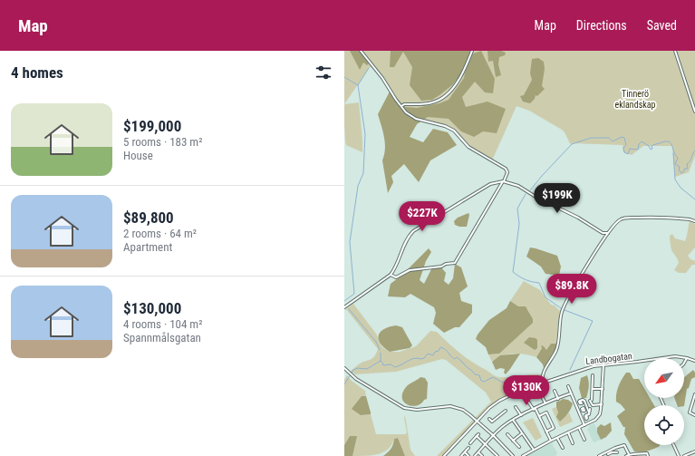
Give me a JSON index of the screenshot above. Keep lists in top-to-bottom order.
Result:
{
  "streets": {
    "street": ["Landbogatan"]
  },
  "parks": ["Tinnerö eklandskap"],
  "north": "bottom left",
  "page": {
    "header": "Map",
    "nav": ["Map", "Directions", "Saved"],
    "heading": "4 homes",
    "list": [
      {
        "name": "$199,000",
        "note": "5 rooms · 183 m² · House"
      },
      {
        "name": "$89,800",
        "note": "2 rooms · 64 m² · Apartment"
      },
      {
        "name": "$130,000",
        "note": "4 rooms · 104 m² · Spannmålsgatan"
      }
    ],
    "price": [
      "$199K",
      "$227K",
      "$89.8K",
      "$130K"
    ]
  }
}
